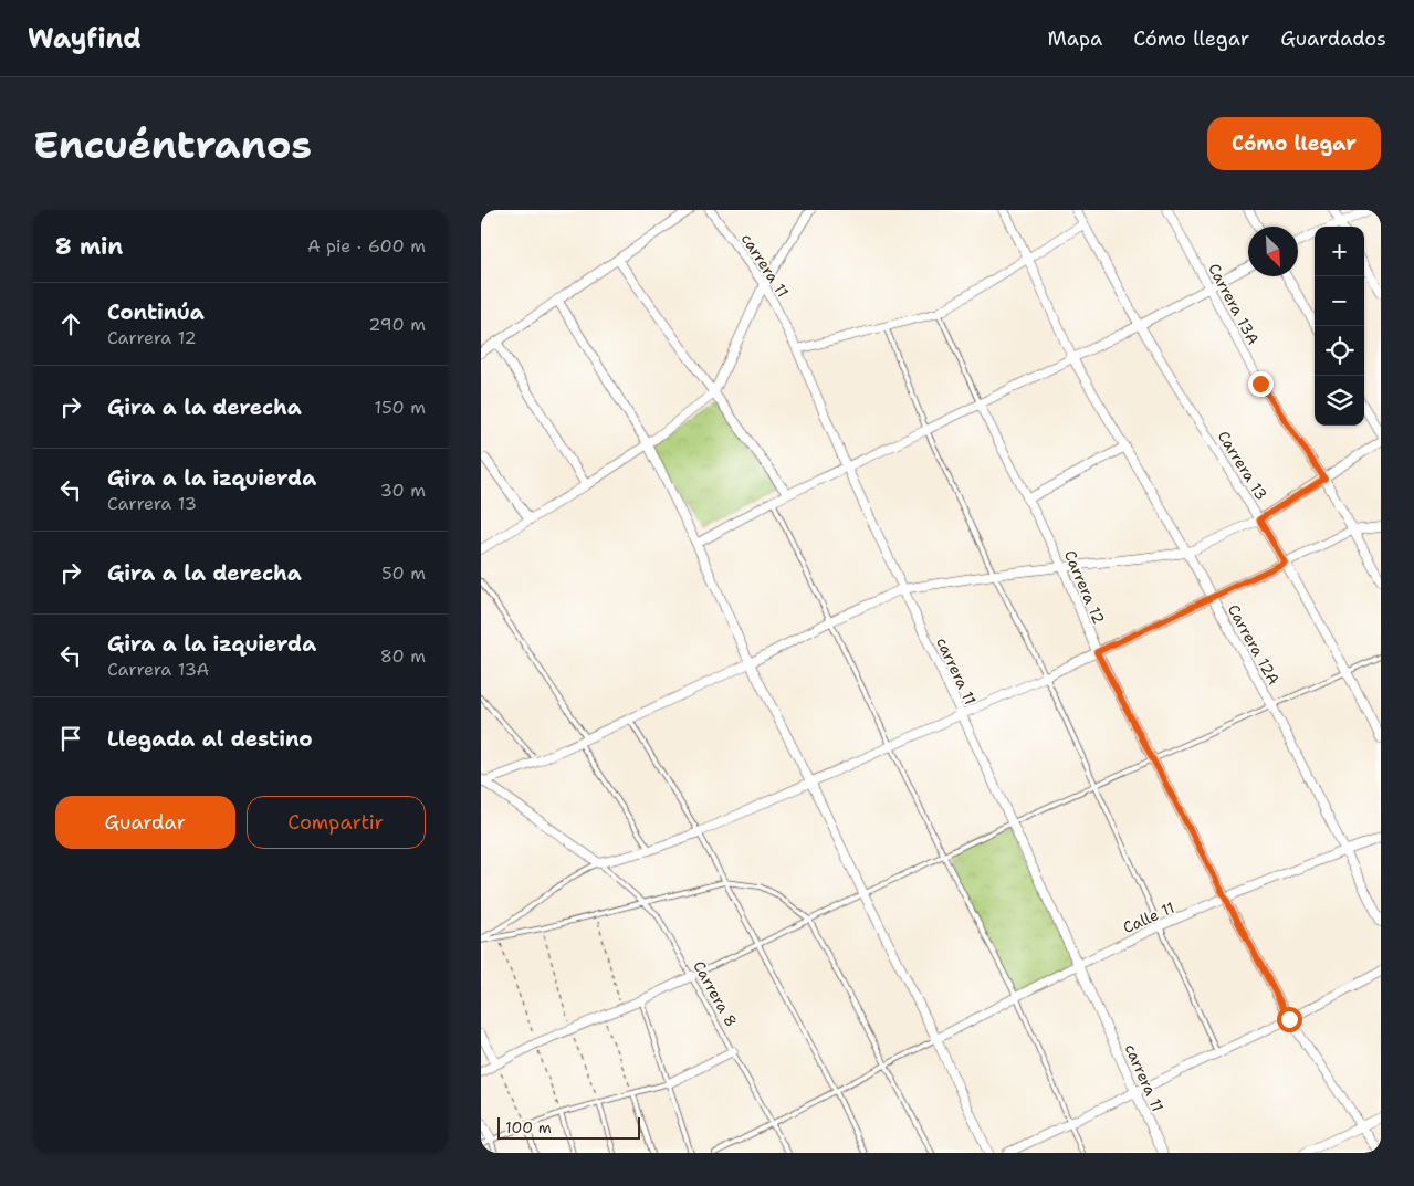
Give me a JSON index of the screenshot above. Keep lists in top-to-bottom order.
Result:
{
  "streets": {
    "street": [
      "carrera 11",
      "Carrera 13A",
      "Carrera 13",
      "Carrera 12",
      "Carrera 12A",
      "Calle 11"
    ],
    "lane": ["Carrera 8"]
  },
  "crossings": [
    ["carrera 11", "Calle 11"],
    ["Carrera 12", "Calle 11"],
    ["Carrera 12A", "Calle 11"]
  ],
  "scale_bar": "100 m",
  "north": "bottom right",
  "page": {
    "header": "Wayfind",
    "nav": ["Mapa", "Cómo llegar", "Guardados"],
    "buttons": [
      "Cómo llegar",
      ["Guardar", "Compartir"]
    ],
    "title": "Encuéntranos",
    "heading": ["8 min", "A pie · 600 m"],
    "map_buttons": ["+", "−"],
    "list": [
      ["Continúa", "Carrera 12", "290 m"],
      ["Gira a la derecha", "150 m"],
      ["Gira a la izquierda", "Carrera 13", "30 m"],
      ["Gira a la derecha", "50 m"],
      ["Gira a la izquierda", "Carrera 13A", "80 m"],
      "Llegada al destino"
    ],
    "scale": "100 m"
  }
}
